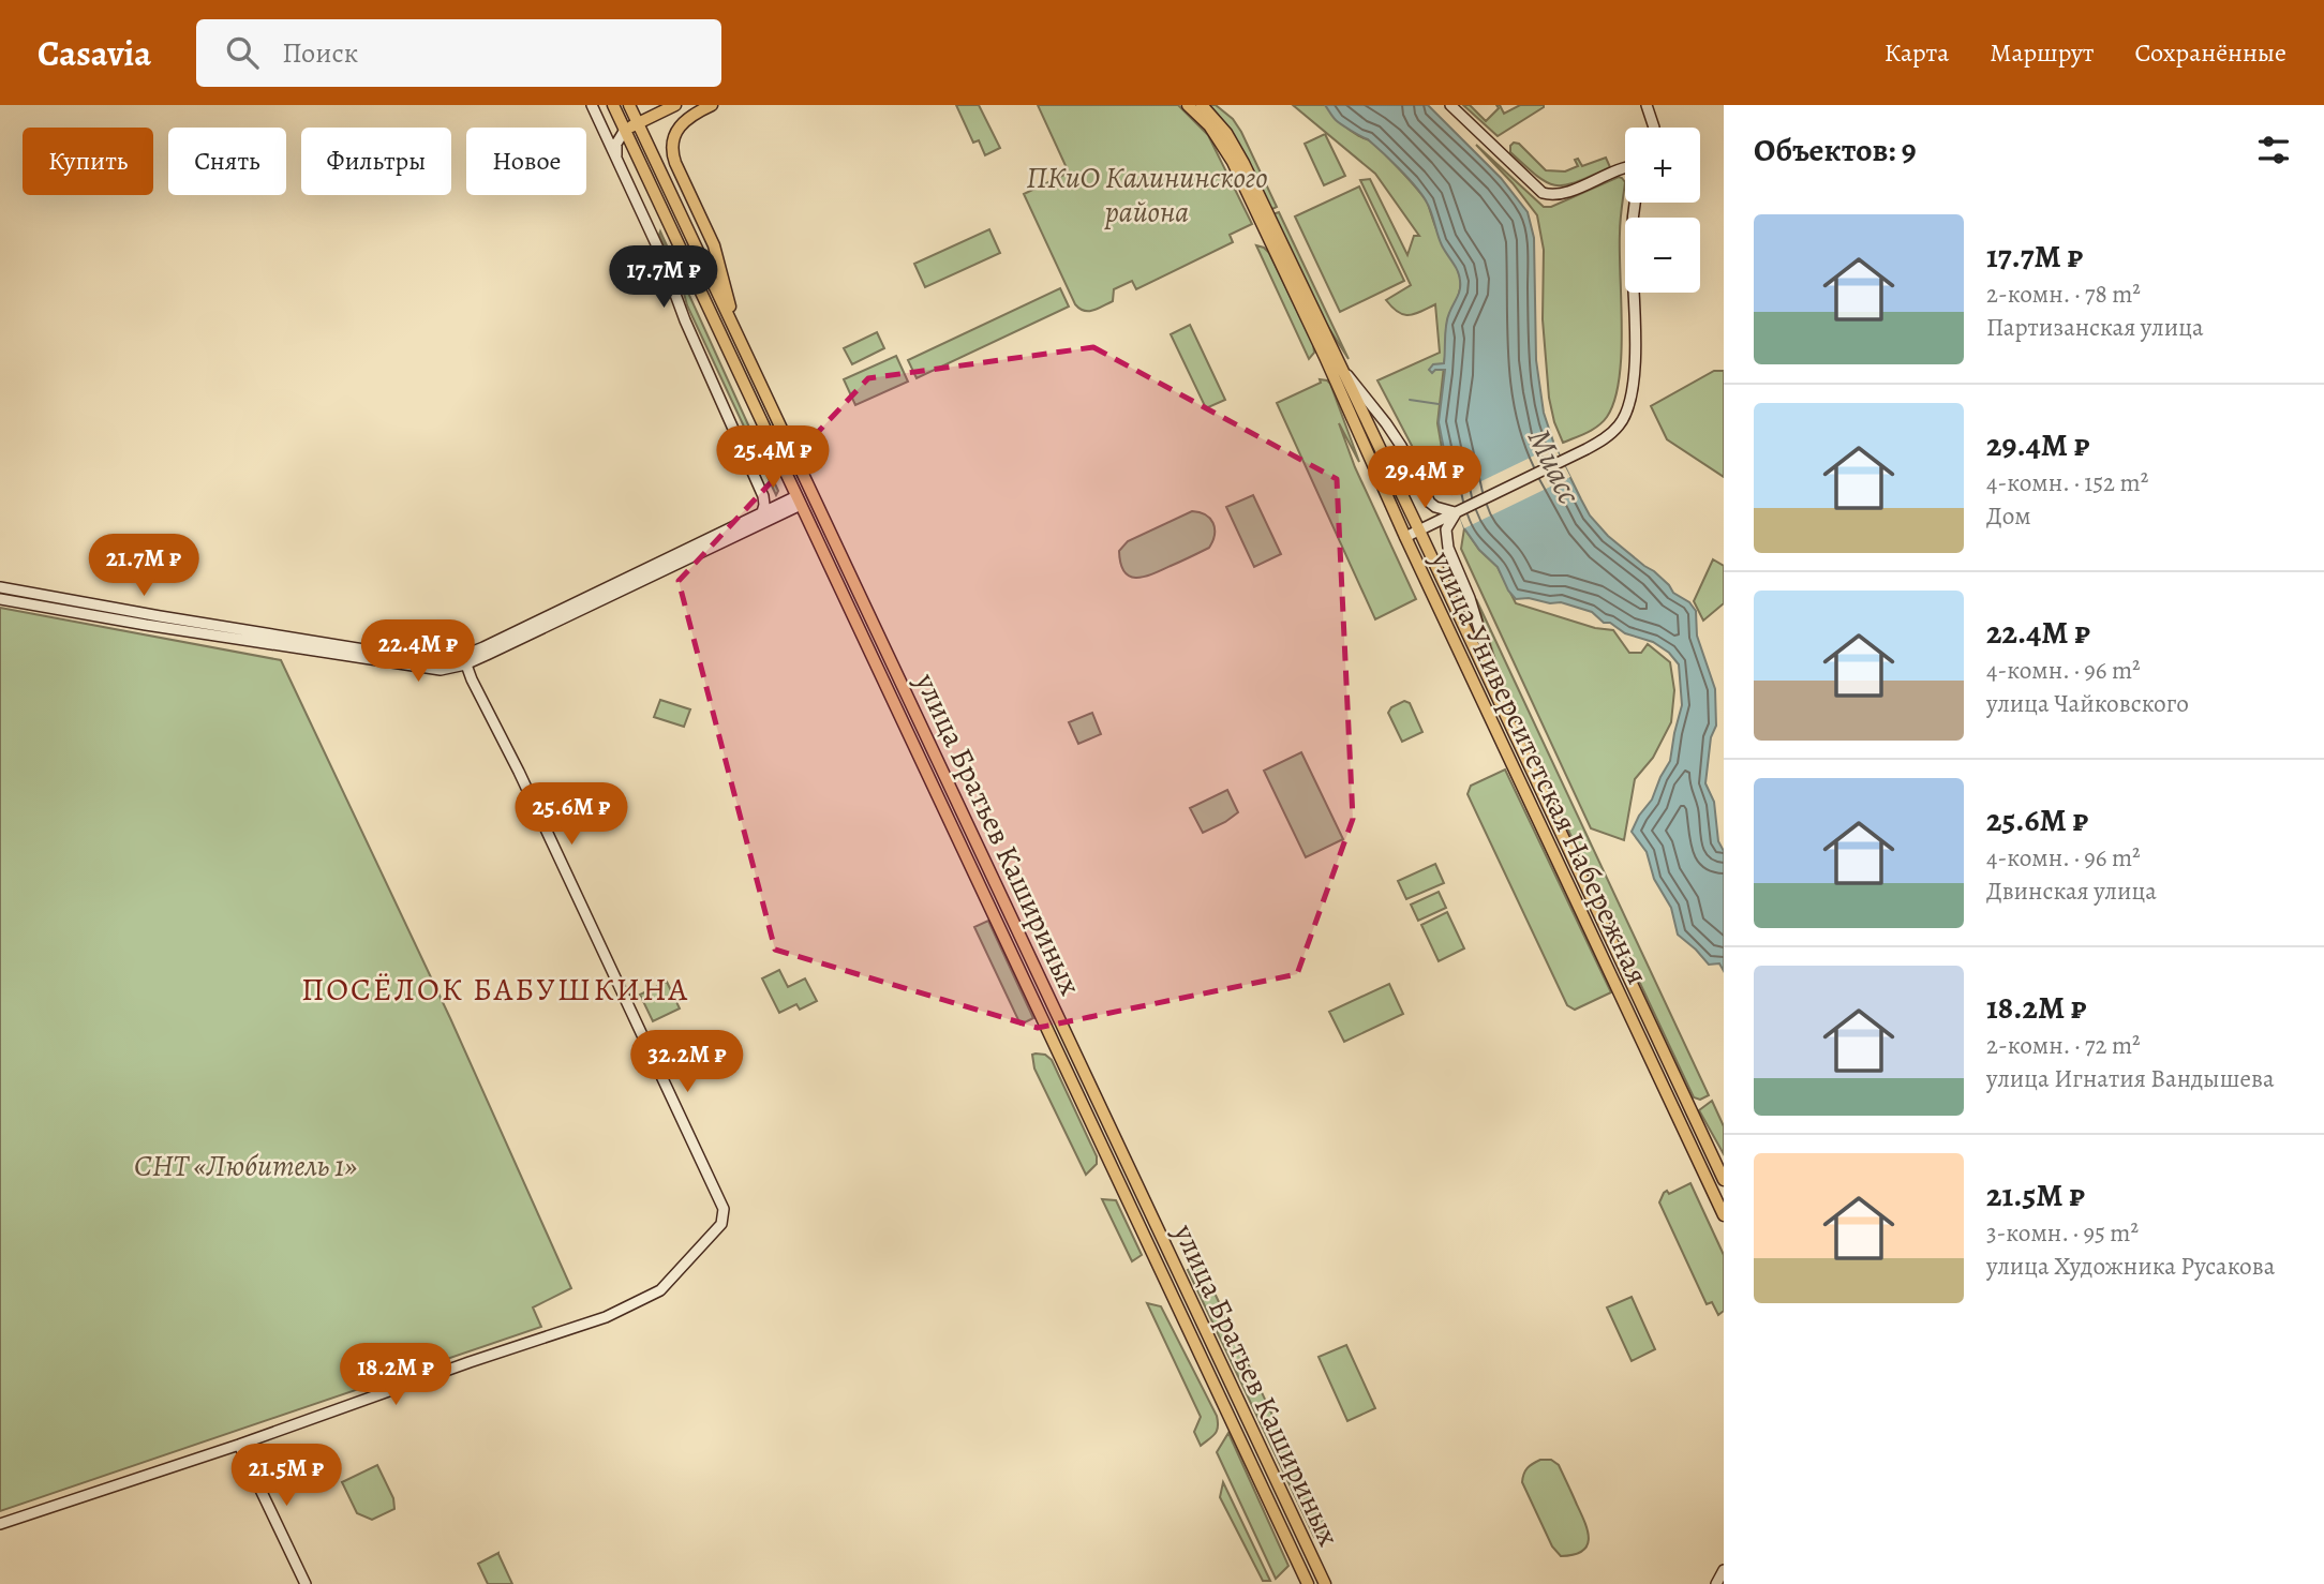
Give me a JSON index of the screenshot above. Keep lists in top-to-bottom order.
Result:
{
  "streets": {
    "main road": ["улица Университетская Набережная", "улица Братьев Кашириных"]
  },
  "districts": ["ПОСЁЛОК БАБУШКИНА"],
  "water": ["Миасс"],
  "parks": ["ПКиО Калининского района", "СНТ «Любитель 1»"],
  "page": {
    "header": "Casavia",
    "search": "Поиск",
    "nav": ["Карта", "Маршрут", "Сохранённые"],
    "heading": "Объектов: 9",
    "map_buttons": ["+", "−"],
    "chip": [
      "Купить",
      "Снять",
      "Фильтры",
      "Новое"
    ],
    "list": [
      {
        "name": "17.7M ₽",
        "note": "2-комн. · 78 m² · Партизанская улица"
      },
      {
        "name": "29.4M ₽",
        "note": "4-комн. · 152 m² · Дом"
      },
      {
        "name": "22.4M ₽",
        "note": "4-комн. · 96 m² · улица Чайковского"
      },
      {
        "name": "25.6M ₽",
        "note": "4-комн. · 96 m² · Двинская улица"
      },
      {
        "name": "18.2M ₽",
        "note": "2-комн. · 72 m² · улица Игнатия Вандышева"
      },
      {
        "name": "21.5M ₽",
        "note": "3-комн. · 95 m² · улица Художника Русакова"
      }
    ],
    "price": [
      "17.7M ₽",
      "25.4M ₽",
      "29.4M ₽",
      "21.7M ₽",
      "22.4M ₽",
      "25.6M ₽",
      "32.2M ₽",
      "18.2M ₽",
      "21.5M ₽"
    ]
  }
}
